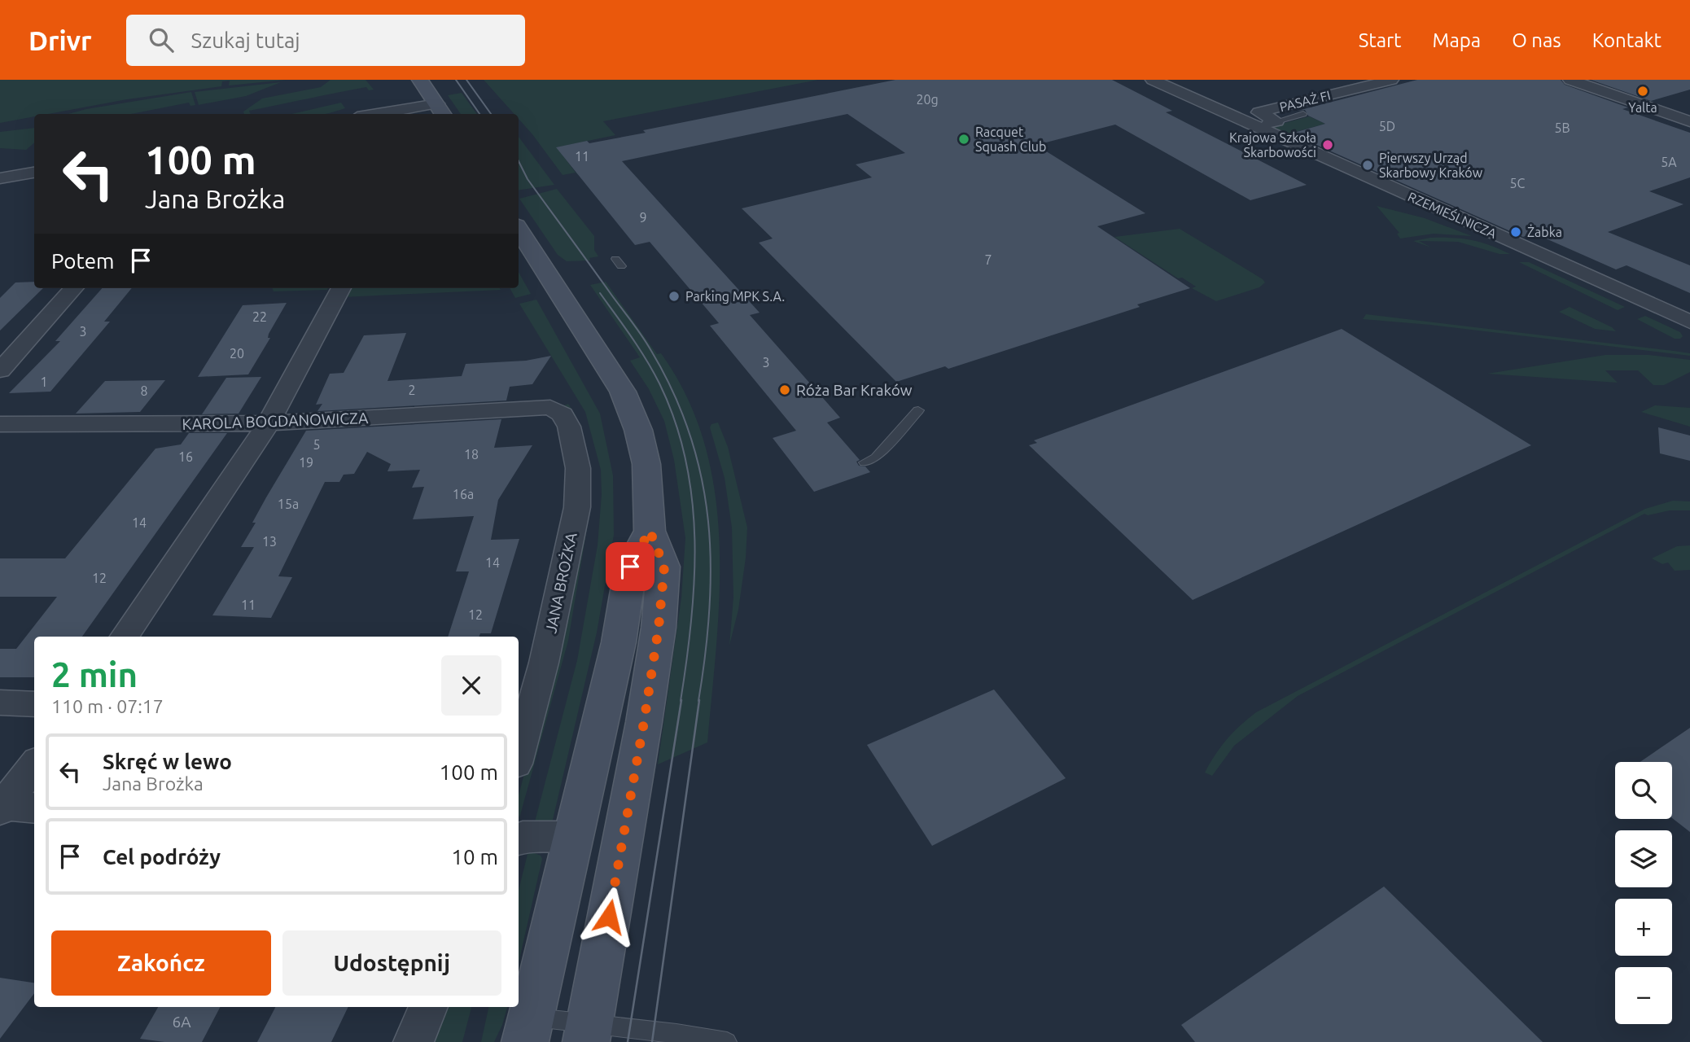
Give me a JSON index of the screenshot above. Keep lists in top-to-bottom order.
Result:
{
  "streets": {
    "street": [
      "PASAŻ FI",
      "RZEMIEŚLNICZA",
      "KAROLA BOGDANOWICZA",
      "JANA BROŻKA"
    ]
  },
  "crossings": [
    ["PASAŻ FI", "RZEMIEŚLNICZA"],
    ["KAROLA BOGDANOWICZA", "JANA BROŻKA"]
  ],
  "places": [
    "Yalta",
    "Racquet Squash Club",
    "Krajowa Szkoła Skarbowości",
    "Pierwszy Urząd Skarbowy Kraków",
    "Żabka",
    "Parking MPK S.A.",
    "Róża Bar Kraków"
  ],
  "house_numbers": [
    "20g",
    "5D",
    "5B",
    "11",
    "5A",
    "5C",
    "9",
    "7",
    "22",
    "3",
    "20",
    "3",
    "1",
    "2",
    "8",
    "5",
    "18",
    "16",
    "19",
    "16a",
    "15a",
    "14",
    "13",
    "14",
    "12",
    "11",
    "12",
    "6A"
  ],
  "page": {
    "header": "Drivr",
    "search": "Szukaj tutaj",
    "nav": [
      "Start",
      "Mapa",
      "O nas",
      "Kontakt"
    ],
    "turn": ["100 m", "Jana Brożka"],
    "then": "Potem",
    "heading": ["2 min", "110 m · 07:17"],
    "list": [
      {
        "name": "Skręć w lewo",
        "note": "Jana Brożka",
        "value": "100 m"
      },
      {
        "name": "Cel podróży",
        "value": "10 m"
      }
    ],
    "map_buttons": ["+", "−"],
    "buttons": ["Zakończ", "Udostępnij"]
  }
}
